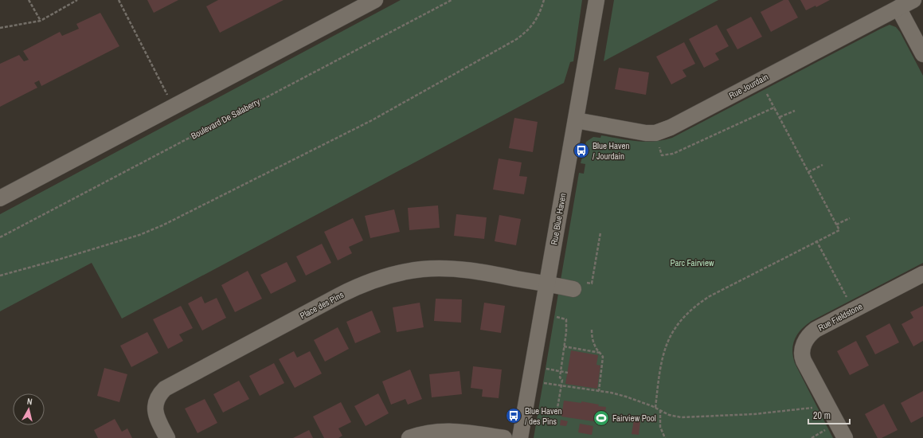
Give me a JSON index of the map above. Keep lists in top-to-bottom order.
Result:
{
  "streets": {
    "street": [
      "Rue Jourdain",
      "Rue Blue Haven",
      "Place des Pins",
      "Rue Fieldstone"
    ],
    "path": ["Boulevard De Salaberry"]
  },
  "crossings": [
    ["Rue Jourdain", "Rue Blue Haven"],
    ["Rue Blue Haven", "Place des Pins"]
  ],
  "parks": ["Parc Fairview"],
  "places": {
    "bus stop": ["Blue Haven / Jourdain", "Blue Haven / des Pins"],
    "sports": ["Fairview Pool"]
  },
  "scale_bar": "20 m",
  "north": "top"
}
